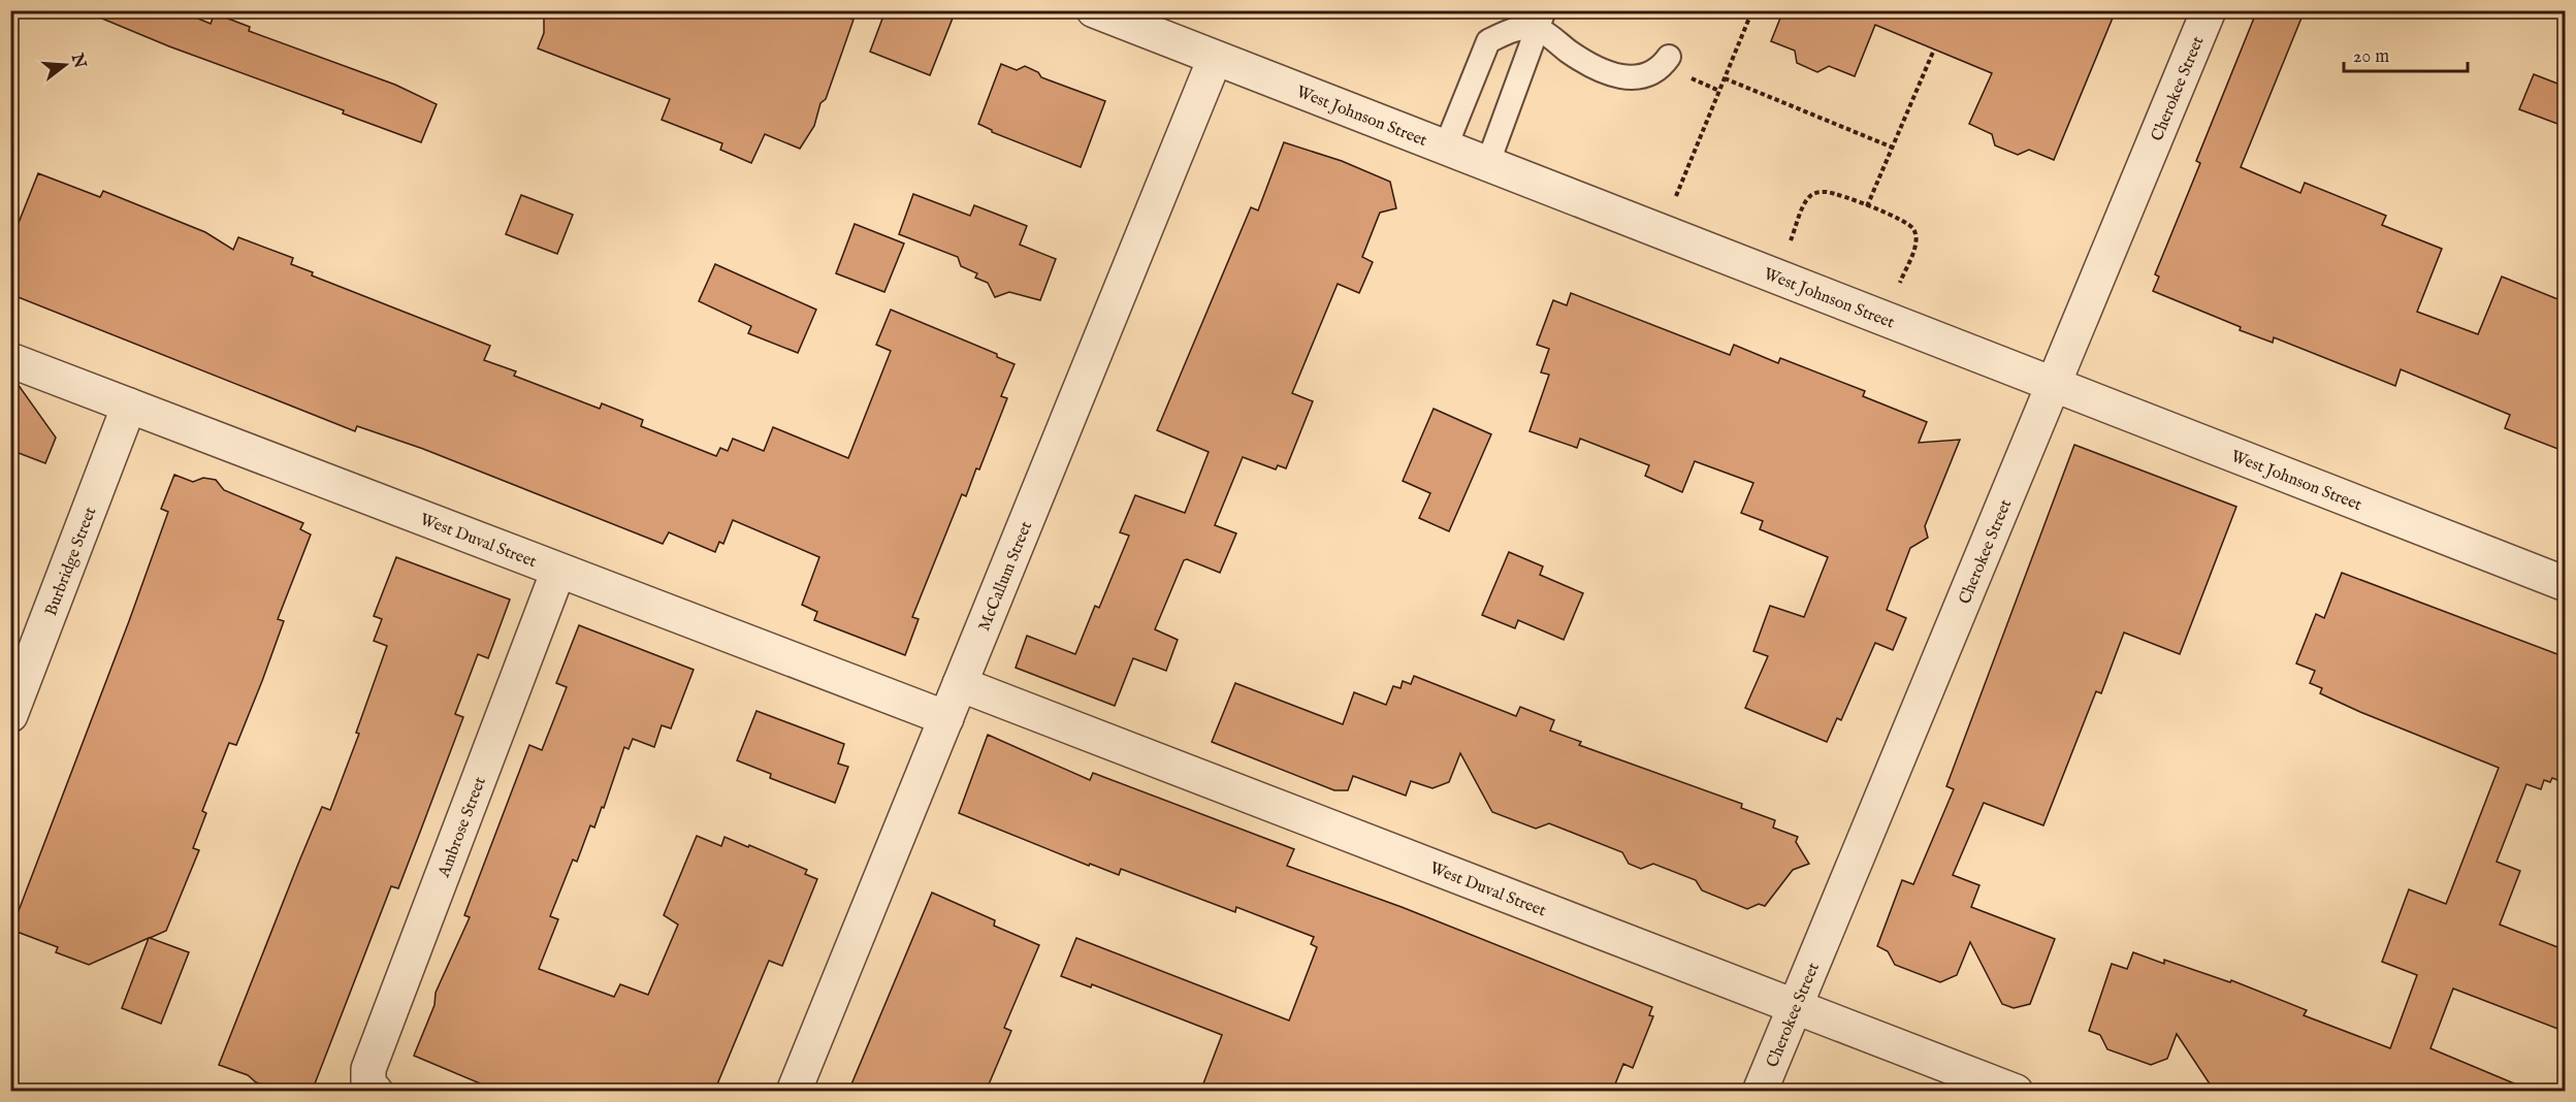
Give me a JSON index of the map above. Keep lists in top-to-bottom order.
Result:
{
  "streets": {
    "street": [
      "Cherokee Street",
      "West Johnson Street",
      "West Duval Street",
      "Burbridge Street",
      "McCallum Street",
      "Ambrose Street"
    ]
  },
  "crossings": [
    ["Cherokee Street", "West Johnson Street"],
    ["Cherokee Street", "West Duval Street"],
    ["West Johnson Street", "McCallum Street"],
    ["West Duval Street", "Burbridge Street"],
    ["West Duval Street", "McCallum Street"],
    ["West Duval Street", "Ambrose Street"]
  ],
  "scale_bar": "20 m",
  "north": "right"
}
